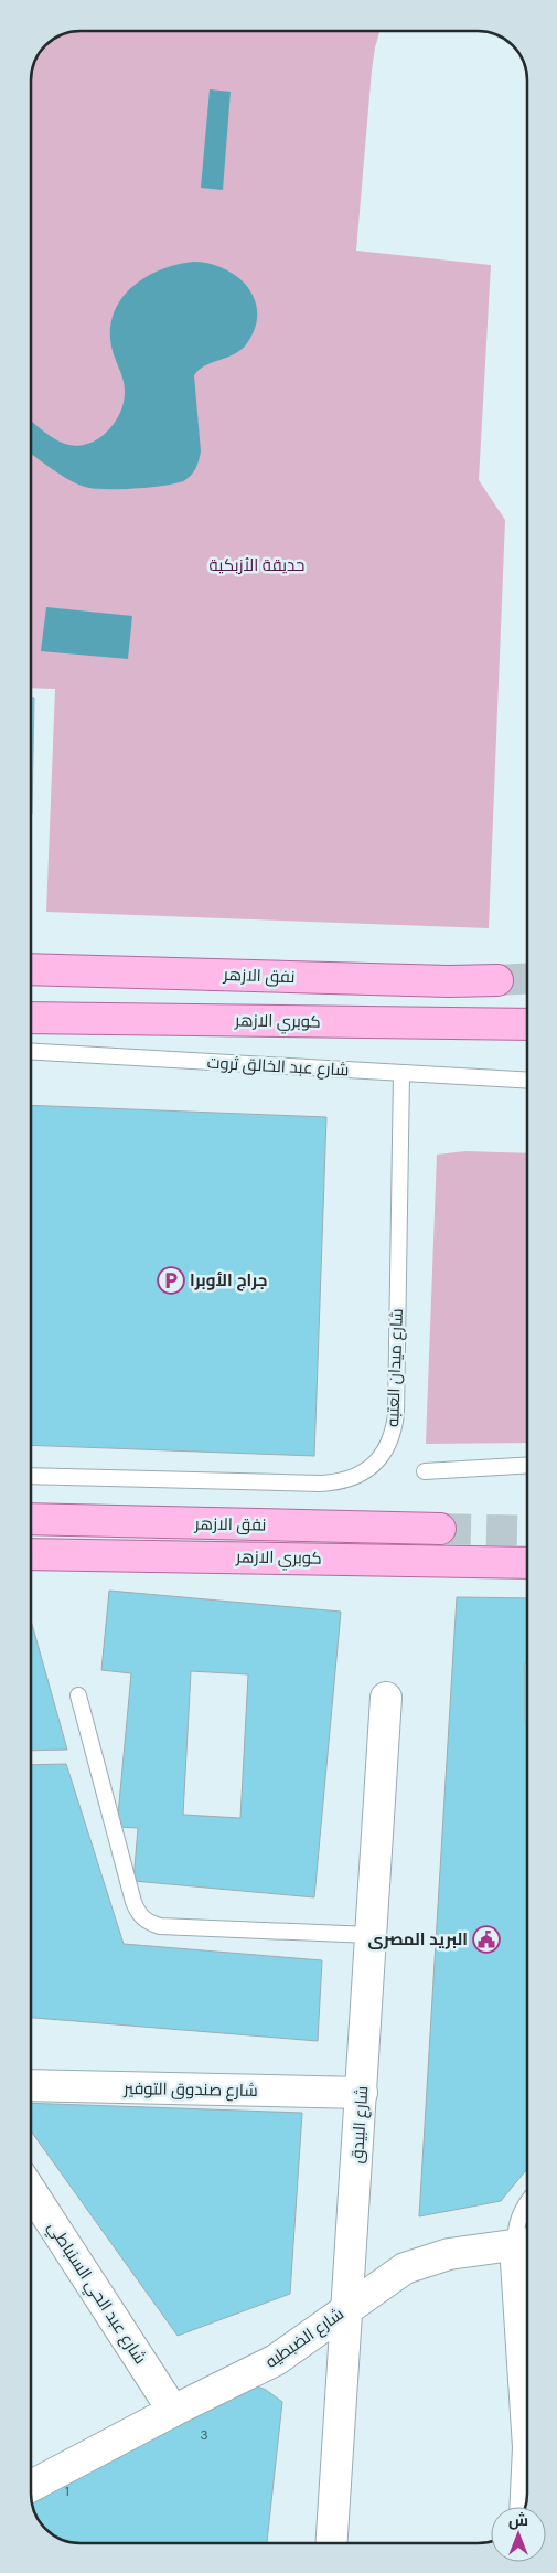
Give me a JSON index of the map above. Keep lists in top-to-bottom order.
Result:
{
  "streets": {
    "main road": ["نفق الازهر", "كوبري الازهر"],
    "street": [
      "شارع صندوق التوفير",
      "شارع البيدق",
      "شارع عبد الحي السنباطي",
      "شارع الضبطيه"
    ],
    "lane": ["شارع عبد الخالق ثروت", "شارع ميدان العتبه"]
  },
  "crossings": [
    ["شارع عبد الخالق ثروت", "شارع ميدان العتبه"],
    ["شارع صندوق التوفير", "شارع البيدق"],
    ["شارع البيدق", "شارع الضبطيه"],
    ["شارع عبد الحي السنباطي", "شارع الضبطيه"]
  ],
  "parks": ["حديقة الأزبكية"],
  "places": {
    "parking": ["جراج الأوبرا"],
    "public building": ["البريد المصرى"]
  },
  "house_numbers": ["3", "1"],
  "north": "top"
}
